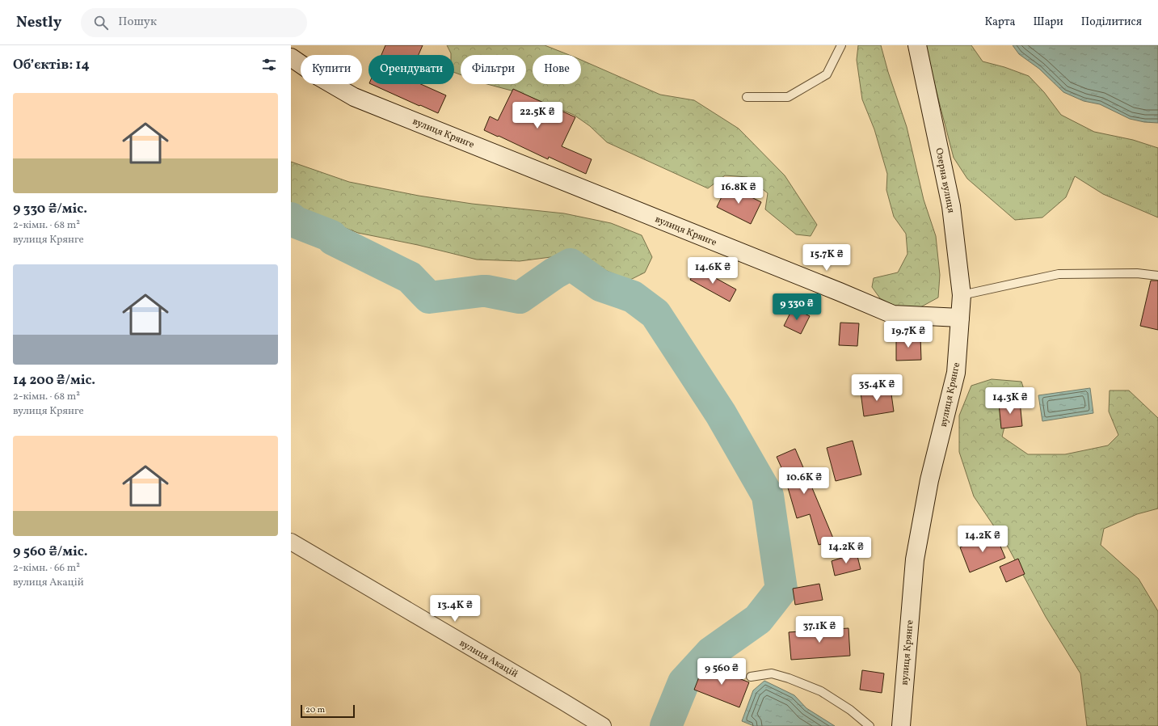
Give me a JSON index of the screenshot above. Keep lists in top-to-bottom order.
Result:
{
  "streets": {
    "street": ["вулиця Крянге", "Озерна вулиця", "вулиця Акацій"]
  },
  "crossings": [
    ["вулиця Крянге", "Озерна вулиця"]
  ],
  "scale_bar": "20 m",
  "page": {
    "header": "Nestly",
    "search": "Пошук",
    "nav": ["Карта", "Шари", "Поділитися"],
    "heading": "Об’єктів: 14",
    "chip": [
      "Купити",
      "Орендувати",
      "Фільтри",
      "Нове"
    ],
    "list": [
      {
        "name": "9 330 ₴/міс.",
        "note": "2-кімн. · 68 m² · вулиця Крянге"
      },
      {
        "name": "14 200 ₴/міс.",
        "note": "2-кімн. · 68 m² · вулиця Крянге"
      },
      {
        "name": "9 560 ₴/міс.",
        "note": "2-кімн. · 66 m² · вулиця Акацій"
      }
    ],
    "price": [
      "22.5K ₴",
      "16.8K ₴",
      "15.7K ₴",
      "14.6K ₴",
      "9 330 ₴",
      "19.7K ₴",
      "35.4K ₴",
      "14.3K ₴",
      "10.6K ₴",
      "14.2K ₴",
      "14.2K ₴",
      "13.4K ₴",
      "37.1K ₴",
      "9 560 ₴"
    ],
    "scale": "20 m"
  }
}
